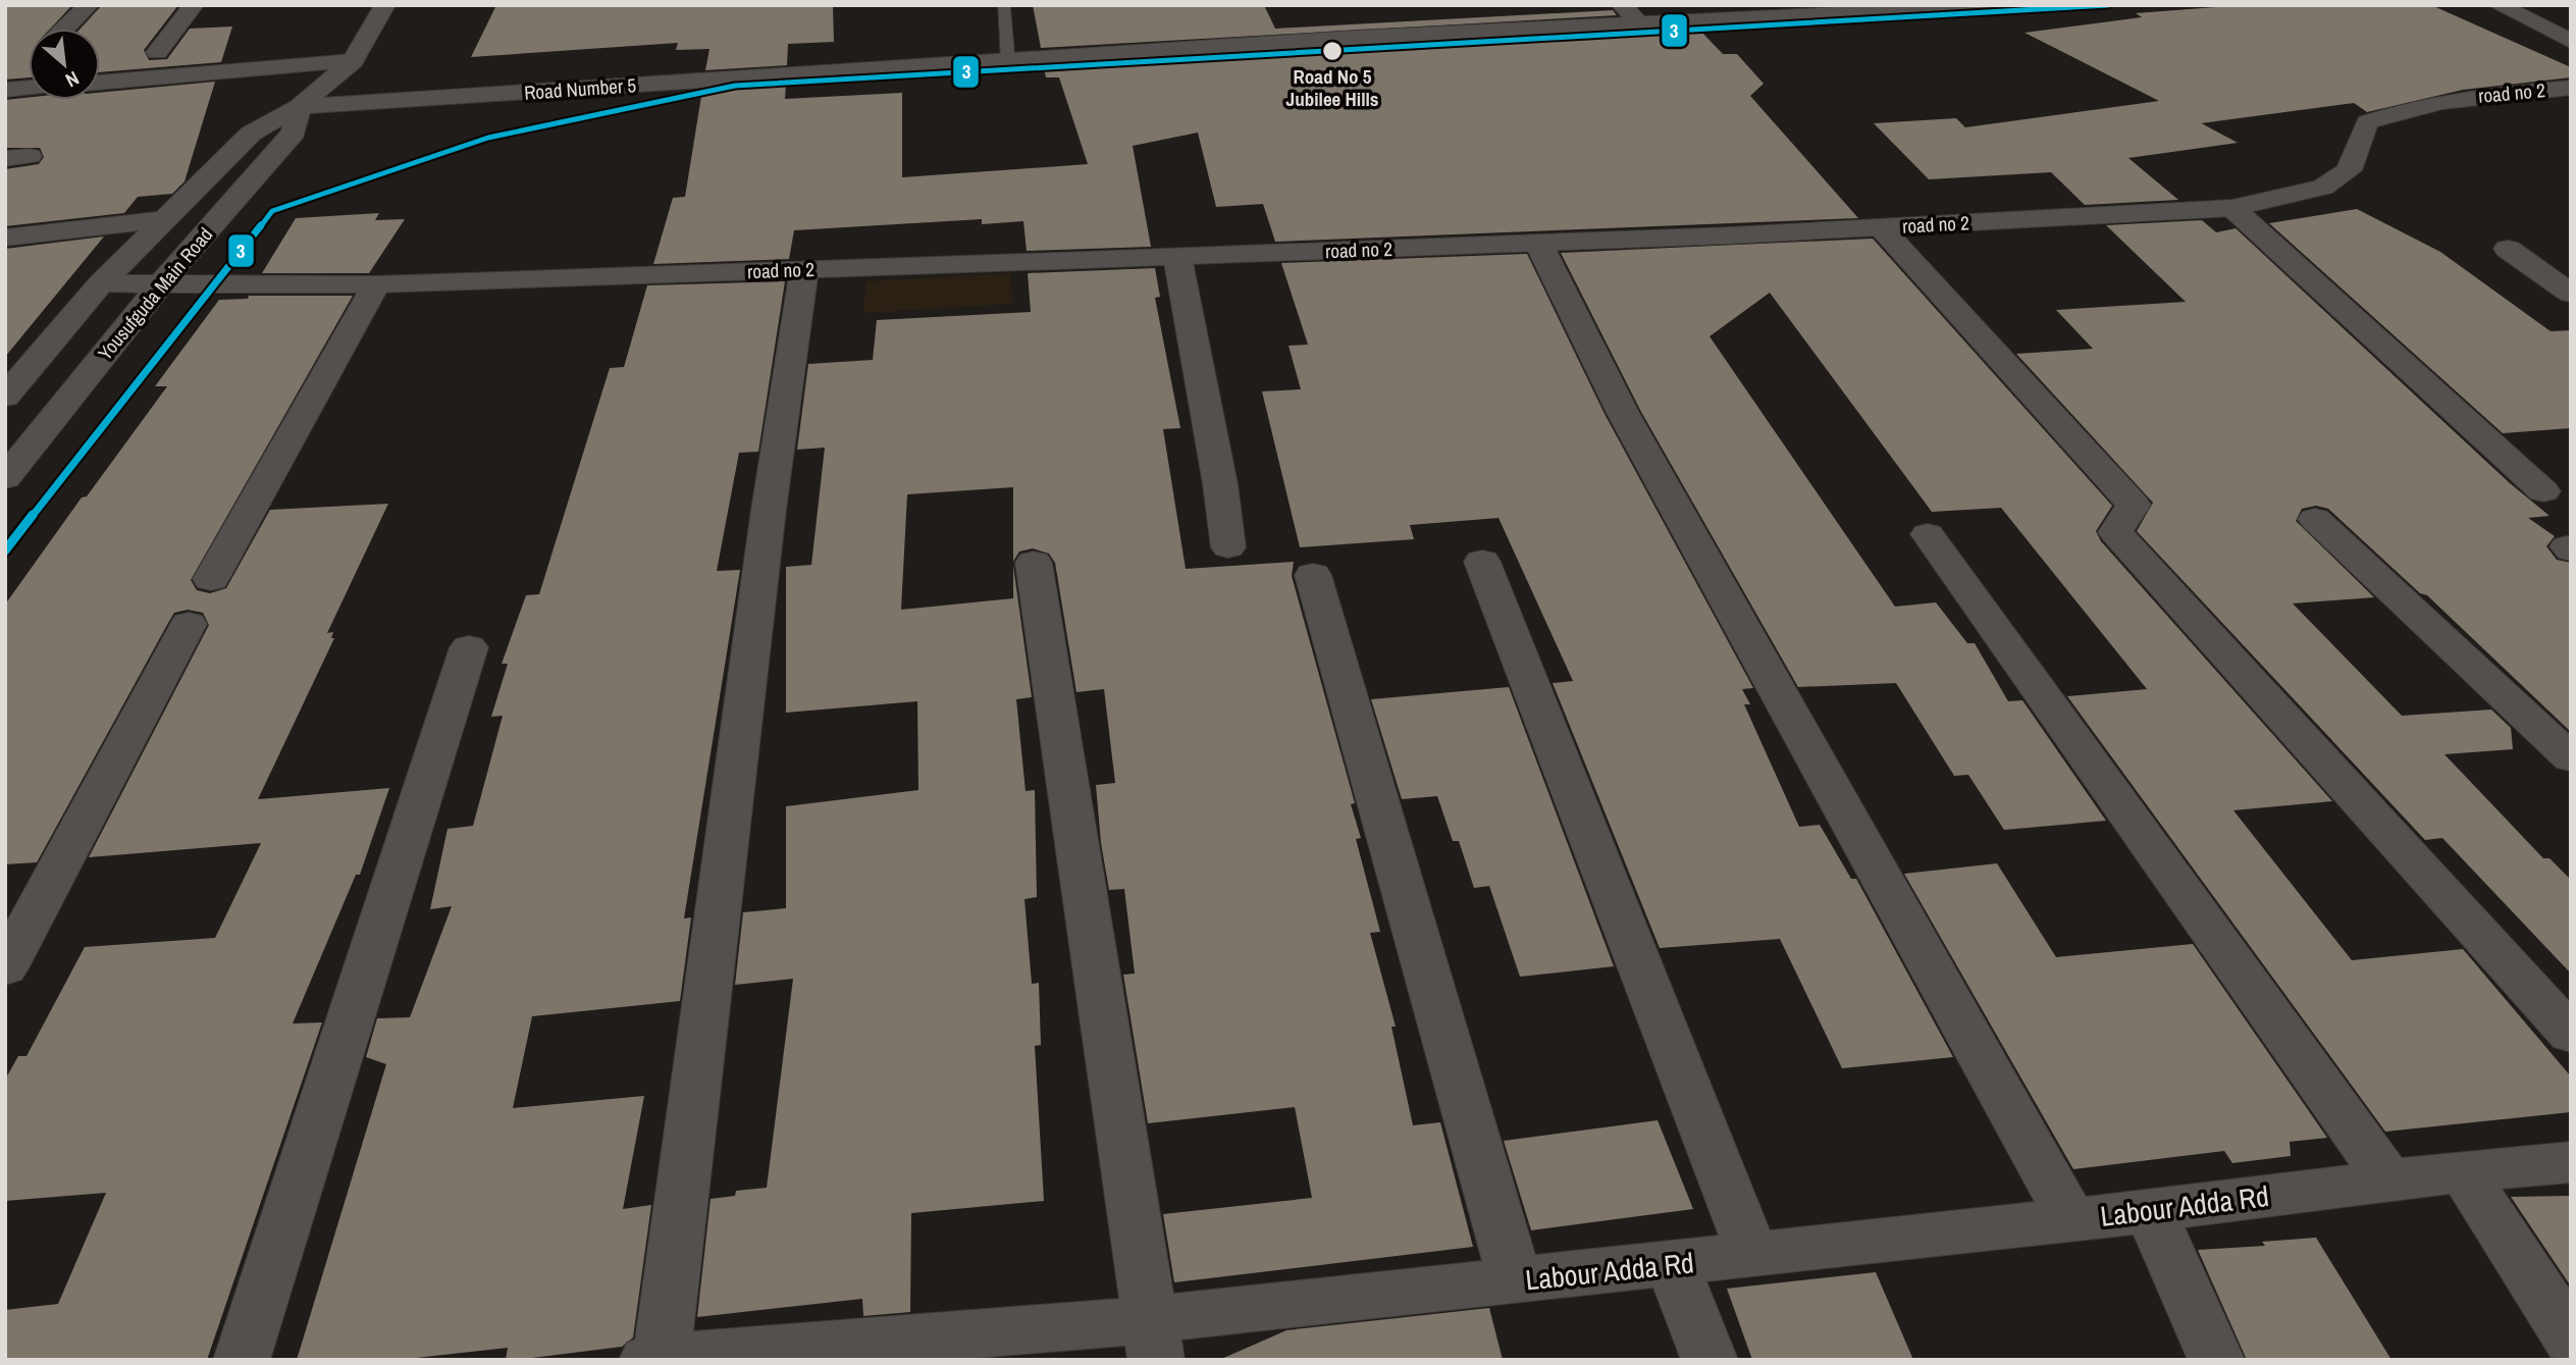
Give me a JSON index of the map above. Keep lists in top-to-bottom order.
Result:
{
  "streets": {
    "street": [
      "Road Number 5",
      "road no 2",
      "Yousufguda Main Road",
      "Labour Adda Rd"
    ]
  },
  "crossings": [
    ["Road Number 5", "Yousufguda Main Road"],
    ["road no 2", "Yousufguda Main Road"]
  ],
  "places": ["Road No 5 Jubilee Hills"],
  "lines": ["transit line 3"],
  "north": "bottom right"
}
